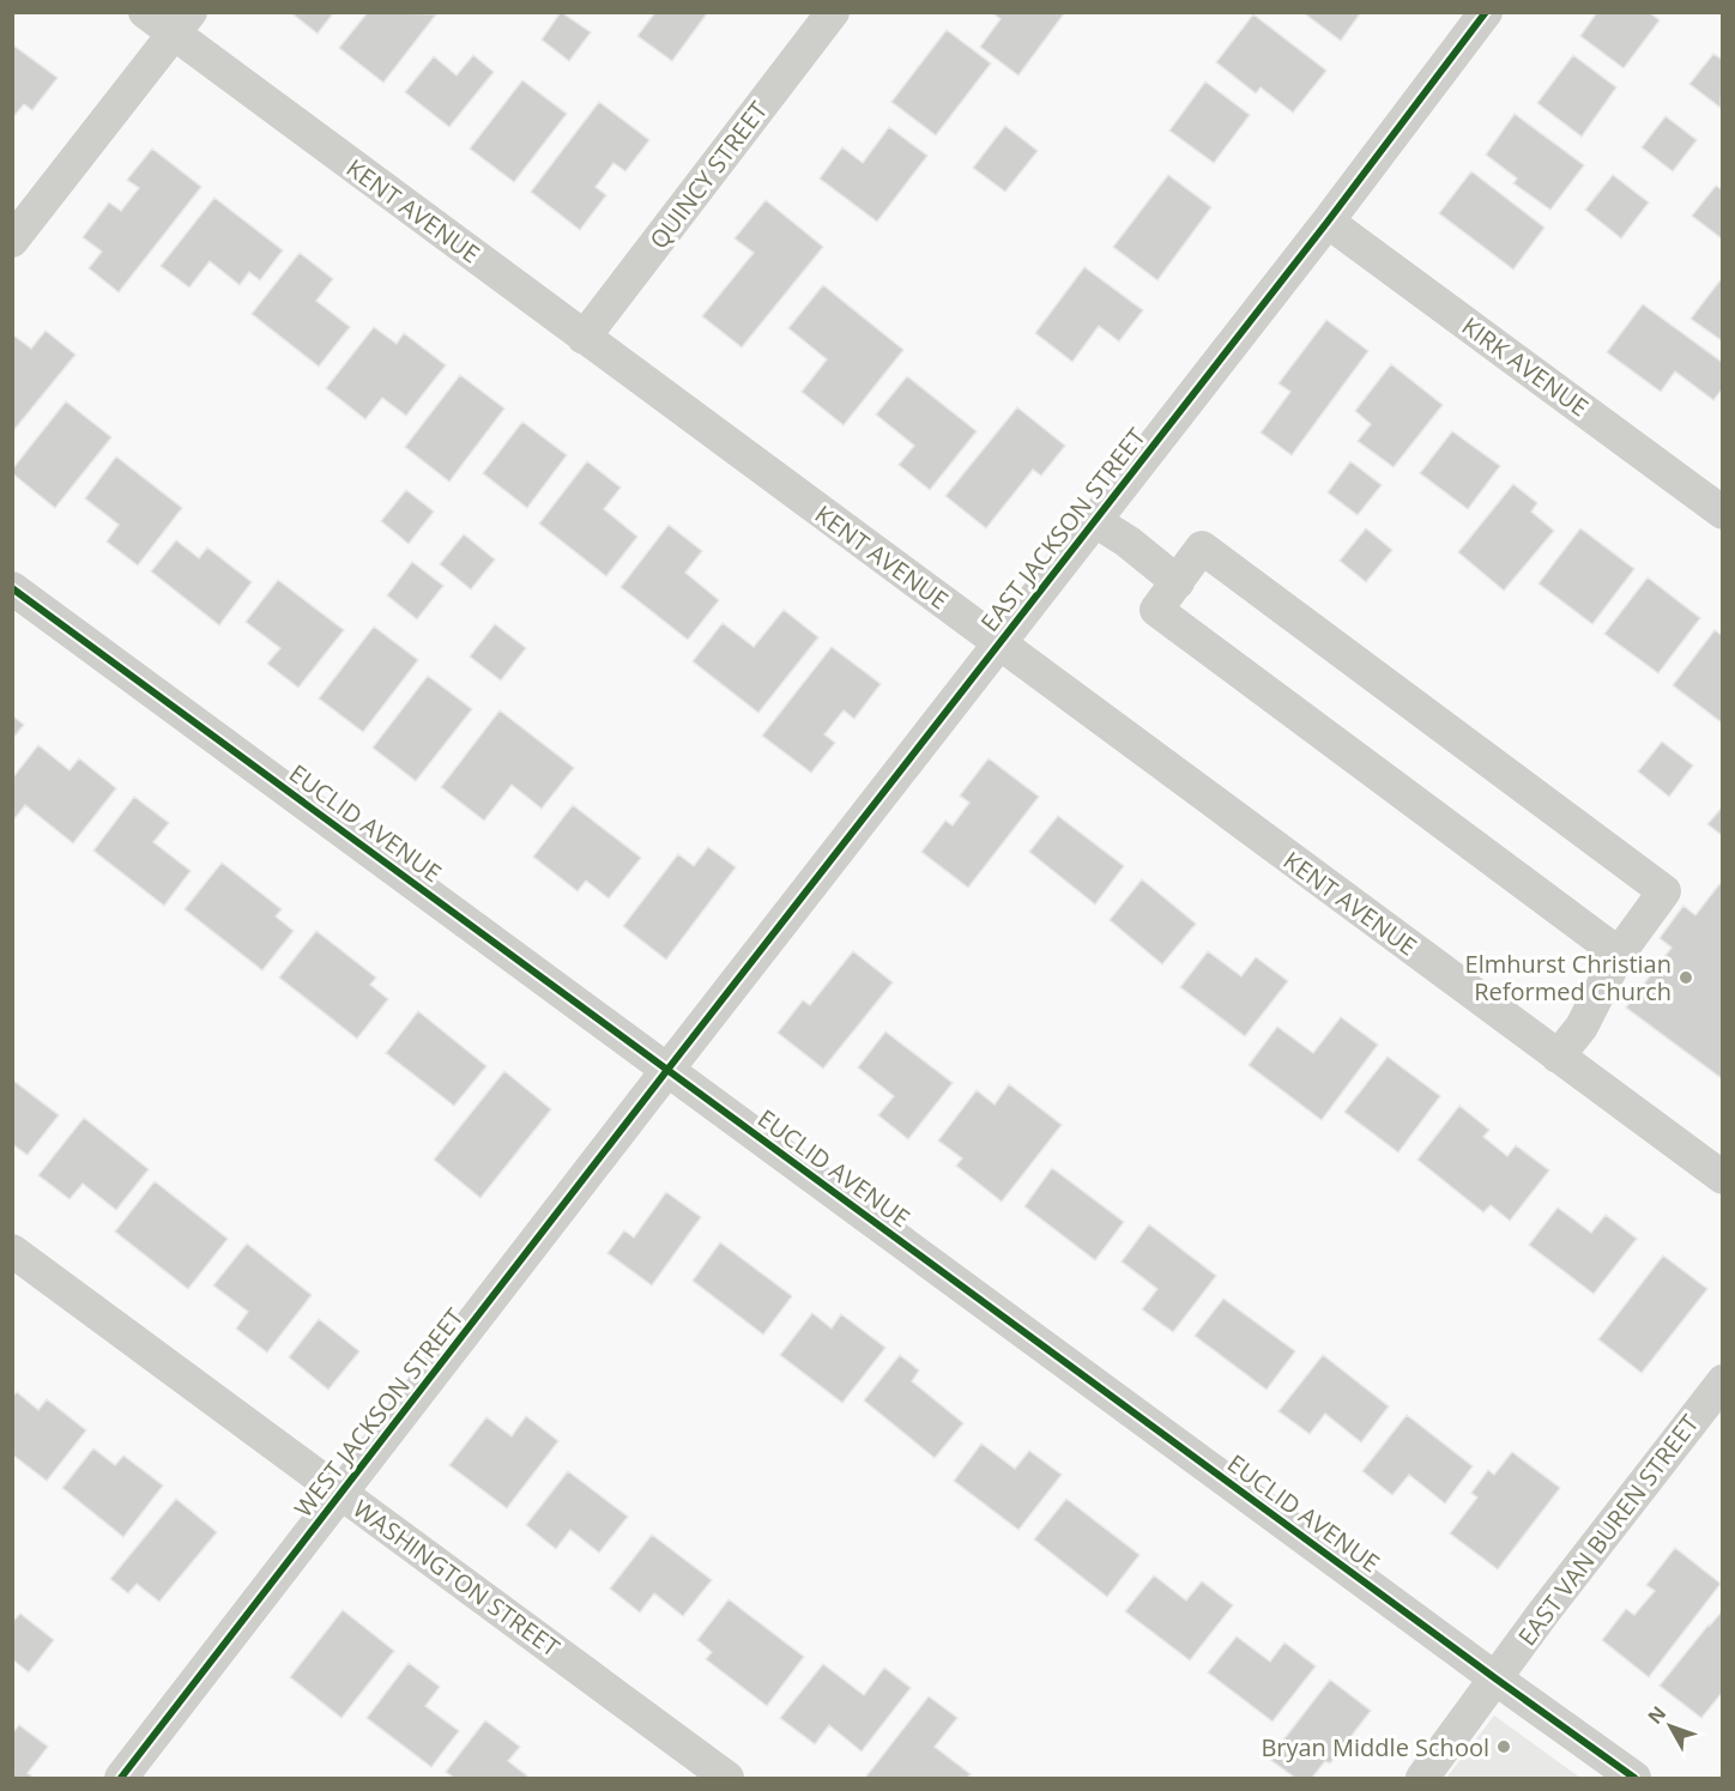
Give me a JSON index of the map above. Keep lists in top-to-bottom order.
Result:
{
  "streets": {
    "street": [
      "QUINCY STREET",
      "KENT AVENUE",
      "KIRK AVENUE",
      "EAST JACKSON STREET",
      "EUCLID AVENUE",
      "WEST JACKSON STREET",
      "EAST VAN BUREN STREET",
      "WASHINGTON STREET"
    ]
  },
  "crossings": [
    ["QUINCY STREET", "KENT AVENUE"],
    ["KENT AVENUE", "EAST JACKSON STREET"],
    ["KIRK AVENUE", "EAST JACKSON STREET"],
    ["EAST JACKSON STREET", "EUCLID AVENUE"],
    ["EAST JACKSON STREET", "WEST JACKSON STREET"],
    ["EUCLID AVENUE", "WEST JACKSON STREET"],
    ["EUCLID AVENUE", "EAST VAN BUREN STREET"],
    ["WEST JACKSON STREET", "WASHINGTON STREET"]
  ],
  "places": ["Elmhurst Christian Reformed Church", "Bryan Middle School"],
  "north": "top left"
}
